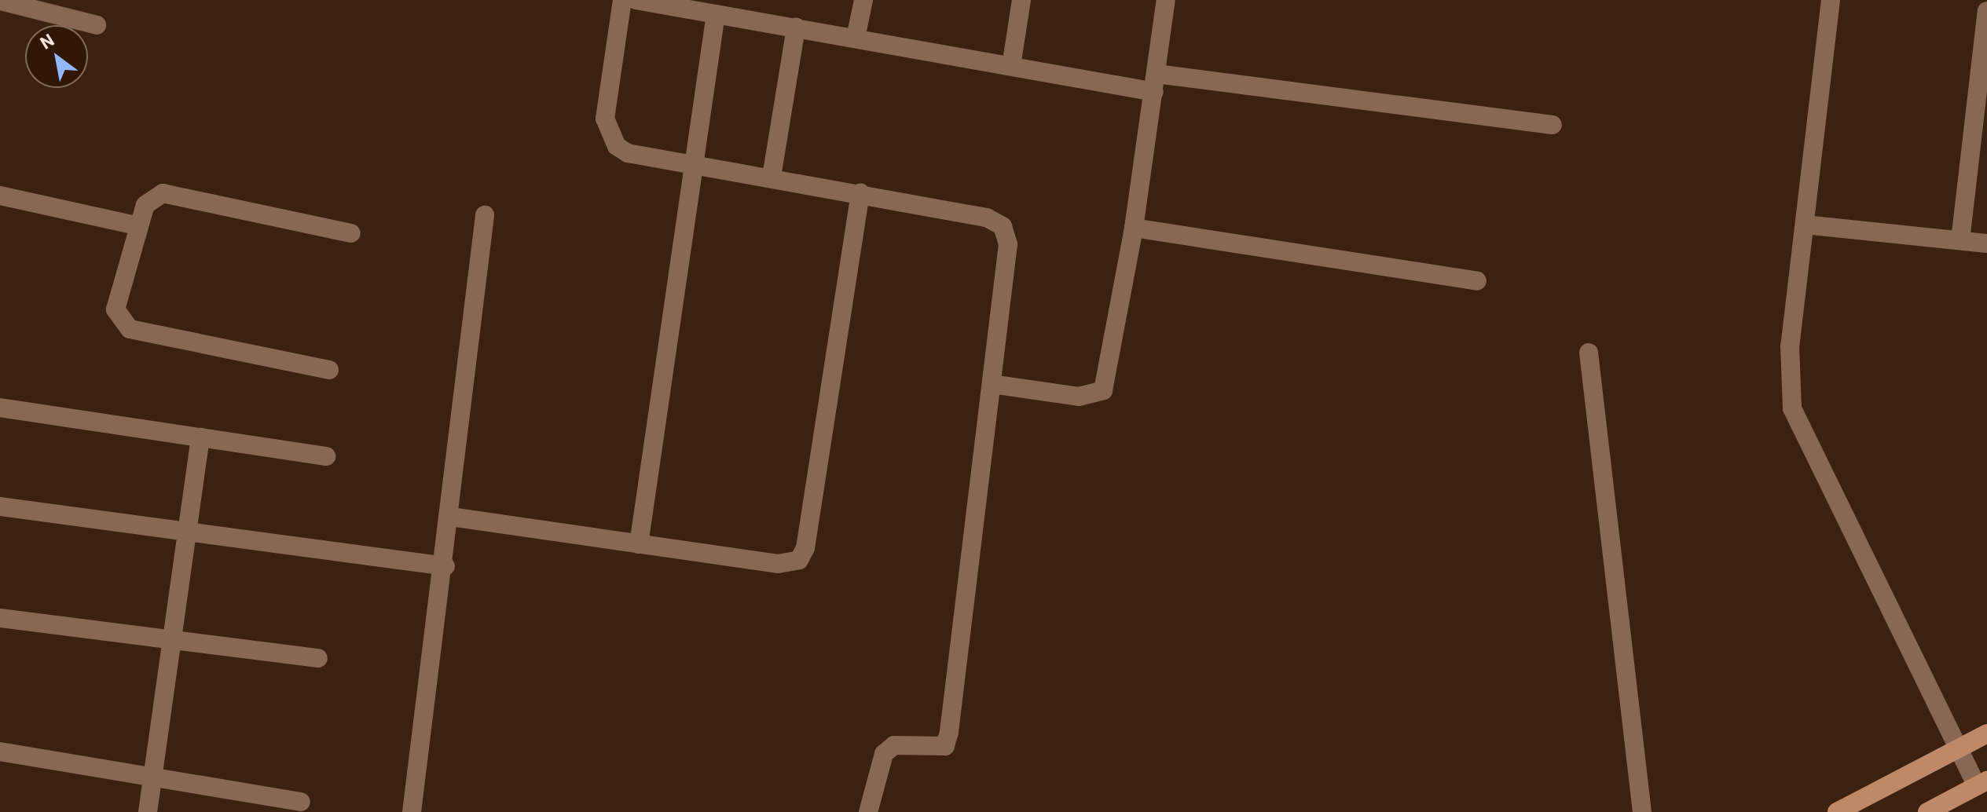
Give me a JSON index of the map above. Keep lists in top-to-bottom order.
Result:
{
  "north": "top left"
}
